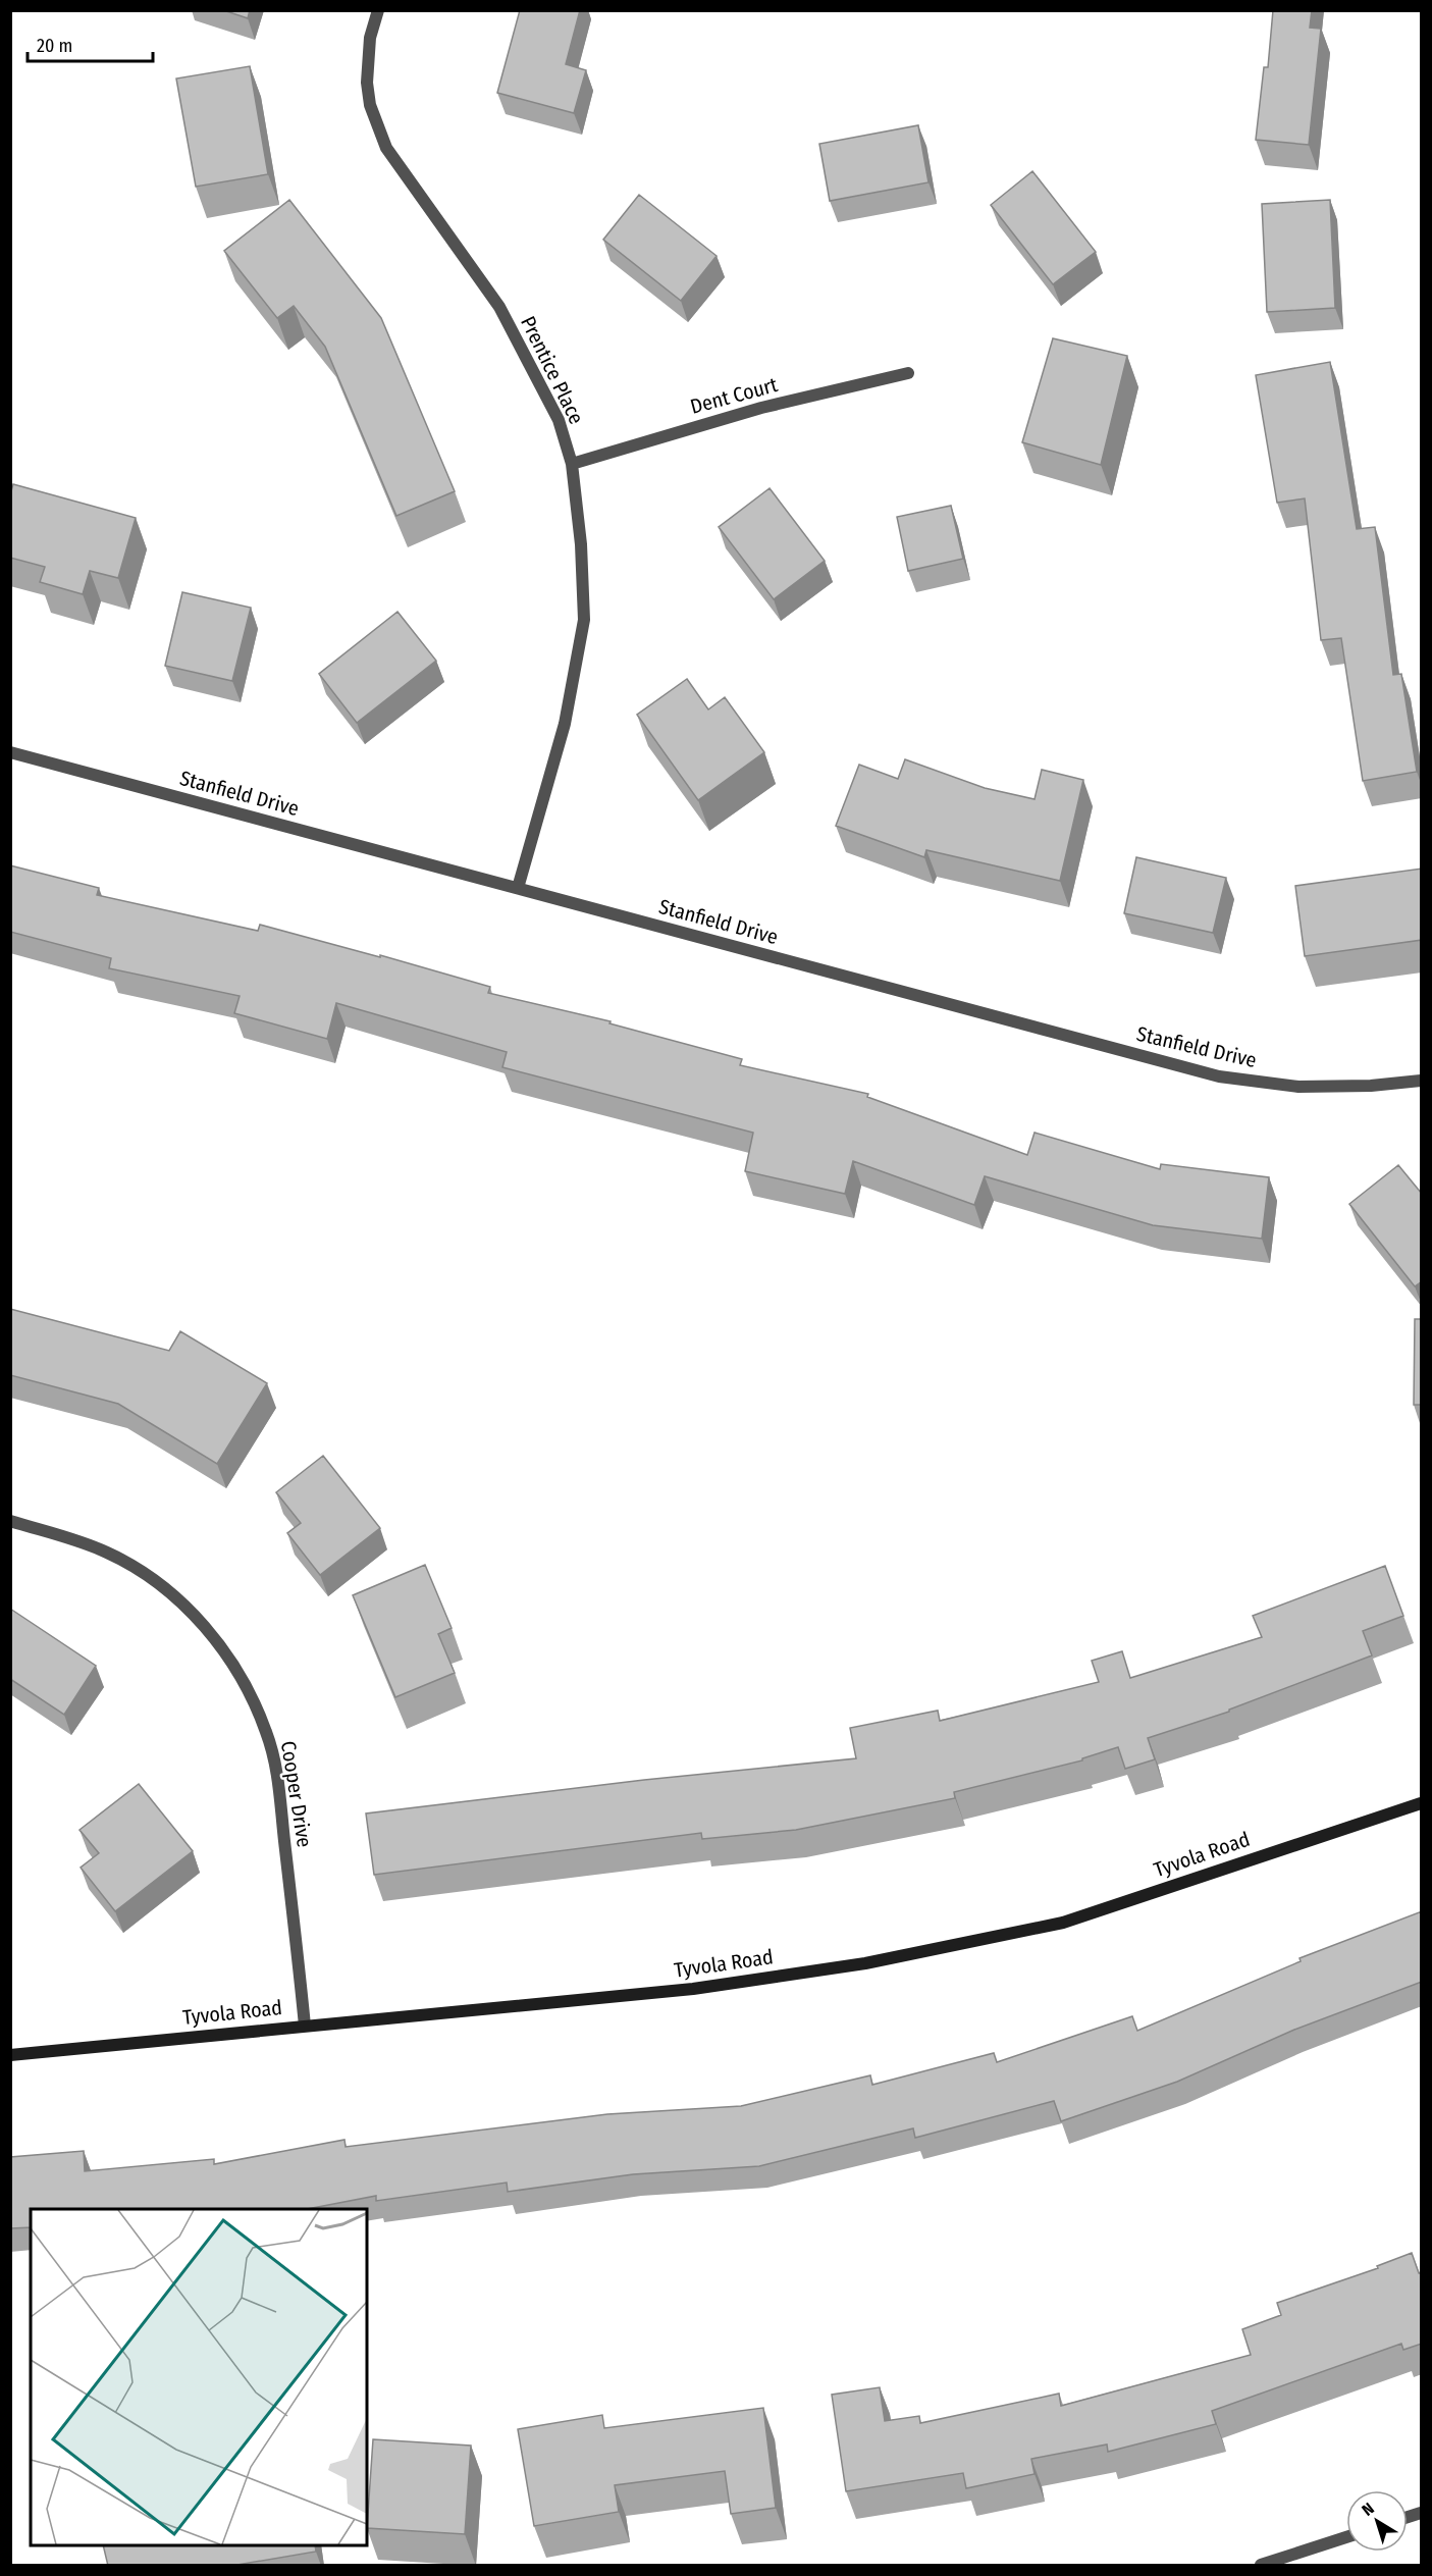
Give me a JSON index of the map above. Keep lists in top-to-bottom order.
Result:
{
  "streets": {
    "main road": ["Tyvola Road"],
    "street": [
      "Prentice Place",
      "Dent Court",
      "Stanfield Drive",
      "Cooper Drive"
    ]
  },
  "crossings": [
    ["Prentice Place", "Dent Court"],
    ["Prentice Place", "Stanfield Drive"],
    ["Cooper Drive", "Tyvola Road"]
  ],
  "scale_bar": "20 m",
  "north": "top left"
}
